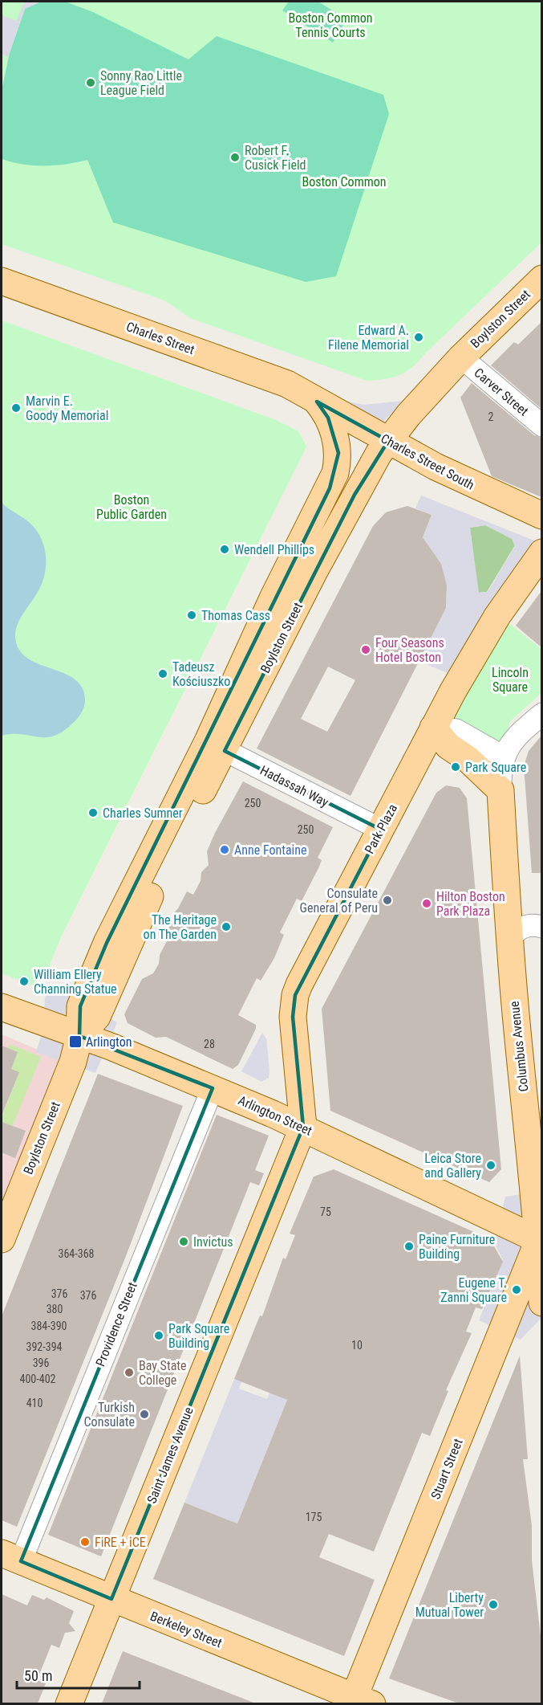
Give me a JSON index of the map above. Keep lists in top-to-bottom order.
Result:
{
  "streets": {
    "main road": [
      "Boylston Street",
      "Charles Street",
      "Charles Street South",
      "Park Plaza",
      "Columbus Avenue",
      "Arlington Street",
      "Saint James Avenue",
      "Stuart Street",
      "Berkeley Street"
    ],
    "street": ["Carver Street", "Hadassah Way", "Providence Street"]
  },
  "crossings": [
    ["Boylston Street", "Charles Street"],
    ["Boylston Street", "Carver Street"],
    ["Boylston Street", "Charles Street South"],
    ["Boylston Street", "Hadassah Way"],
    ["Boylston Street", "Arlington Street"],
    ["Charles Street", "Charles Street South"],
    ["Hadassah Way", "Park Plaza"],
    ["Park Plaza", "Arlington Street"],
    ["Park Plaza", "Saint James Avenue"],
    ["Columbus Avenue", "Arlington Street"],
    ["Columbus Avenue", "Stuart Street"],
    ["Arlington Street", "Providence Street"],
    ["Arlington Street", "Saint James Avenue"],
    ["Arlington Street", "Stuart Street"],
    ["Providence Street", "Berkeley Street"],
    ["Saint James Avenue", "Berkeley Street"],
    ["Stuart Street", "Berkeley Street"]
  ],
  "parks": [
    "Boston Common Tennis Courts",
    "Boston Common",
    "Boston Public Garden",
    "Lincoln Square"
  ],
  "places": {
    "other": [
      "Sonny Rao Little League Field",
      "Robert F. Cusick Field",
      "Edward A. Filene Memorial",
      "Marvin E. Goody Memorial",
      "Wendell Phillips",
      "Thomas Cass",
      "Four Seasons Hotel Boston",
      "Tadeusz Kościuszko",
      "Park Square",
      "Charles Sumner",
      "Anne Fontaine",
      "Consulate General of Peru",
      "Hilton Boston Park Plaza",
      "The Heritage on The Garden",
      "William Ellery Channing Statue",
      "Leica Store and Gallery",
      "Invictus",
      "Paine Furniture Building",
      "Eugene T. Zanni Square",
      "Park Square Building",
      "Bay State College",
      "Turkish Consulate",
      "FiRE + iCE",
      "Liberty Mutual Tower"
    ],
    "transit": ["Arlington"]
  },
  "house_numbers": [
    "2",
    "250",
    "250",
    "28",
    "75",
    "364-368",
    "376",
    "376",
    "380",
    "384-390",
    "10",
    "392-394",
    "396",
    "400-402",
    "410",
    "175"
  ],
  "scale_bar": "50 m"
}
